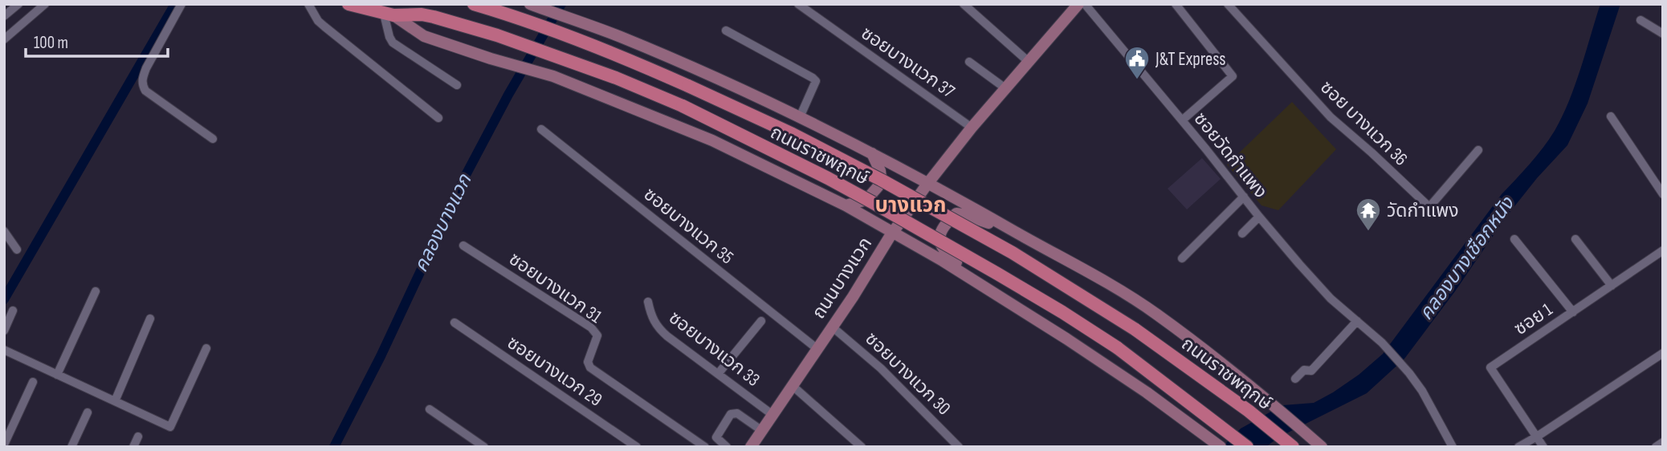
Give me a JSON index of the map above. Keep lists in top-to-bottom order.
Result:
{
  "streets": {
    "main road": ["ถนนราชพฤกษ์", "ถนนบางแวก"],
    "street": [
      "ซอยบางแวก 37",
      "ซอย บางแวก 36",
      "ซอยวัดกำแพง",
      "ซอยบางแวก 35",
      "ซอยบางแวก 31",
      "ซอย 1",
      "ซอยบางแวก 33",
      "ซอยบางแวก 29",
      "ซอยบางแวก 30"
    ]
  },
  "crossings": [
    ["ซอยบางแวก 37", "ถนนบางแวก"],
    ["ถนนราชพฤกษ์", "ถนนบางแวก"],
    ["ซอยบางแวก 35", "ถนนบางแวก"],
    ["ถนนบางแวก", "ซอยบางแวก 33"],
    ["ถนนบางแวก", "ซอยบางแวก 30"]
  ],
  "districts": ["บางแวก"],
  "water": ["คลองบางแวก", "คลองบางเชือกหนัง"],
  "places": {
    "public building": ["J&T Express"],
    "temple": ["วัดกำแพง"]
  },
  "scale_bar": "100 m"
}
